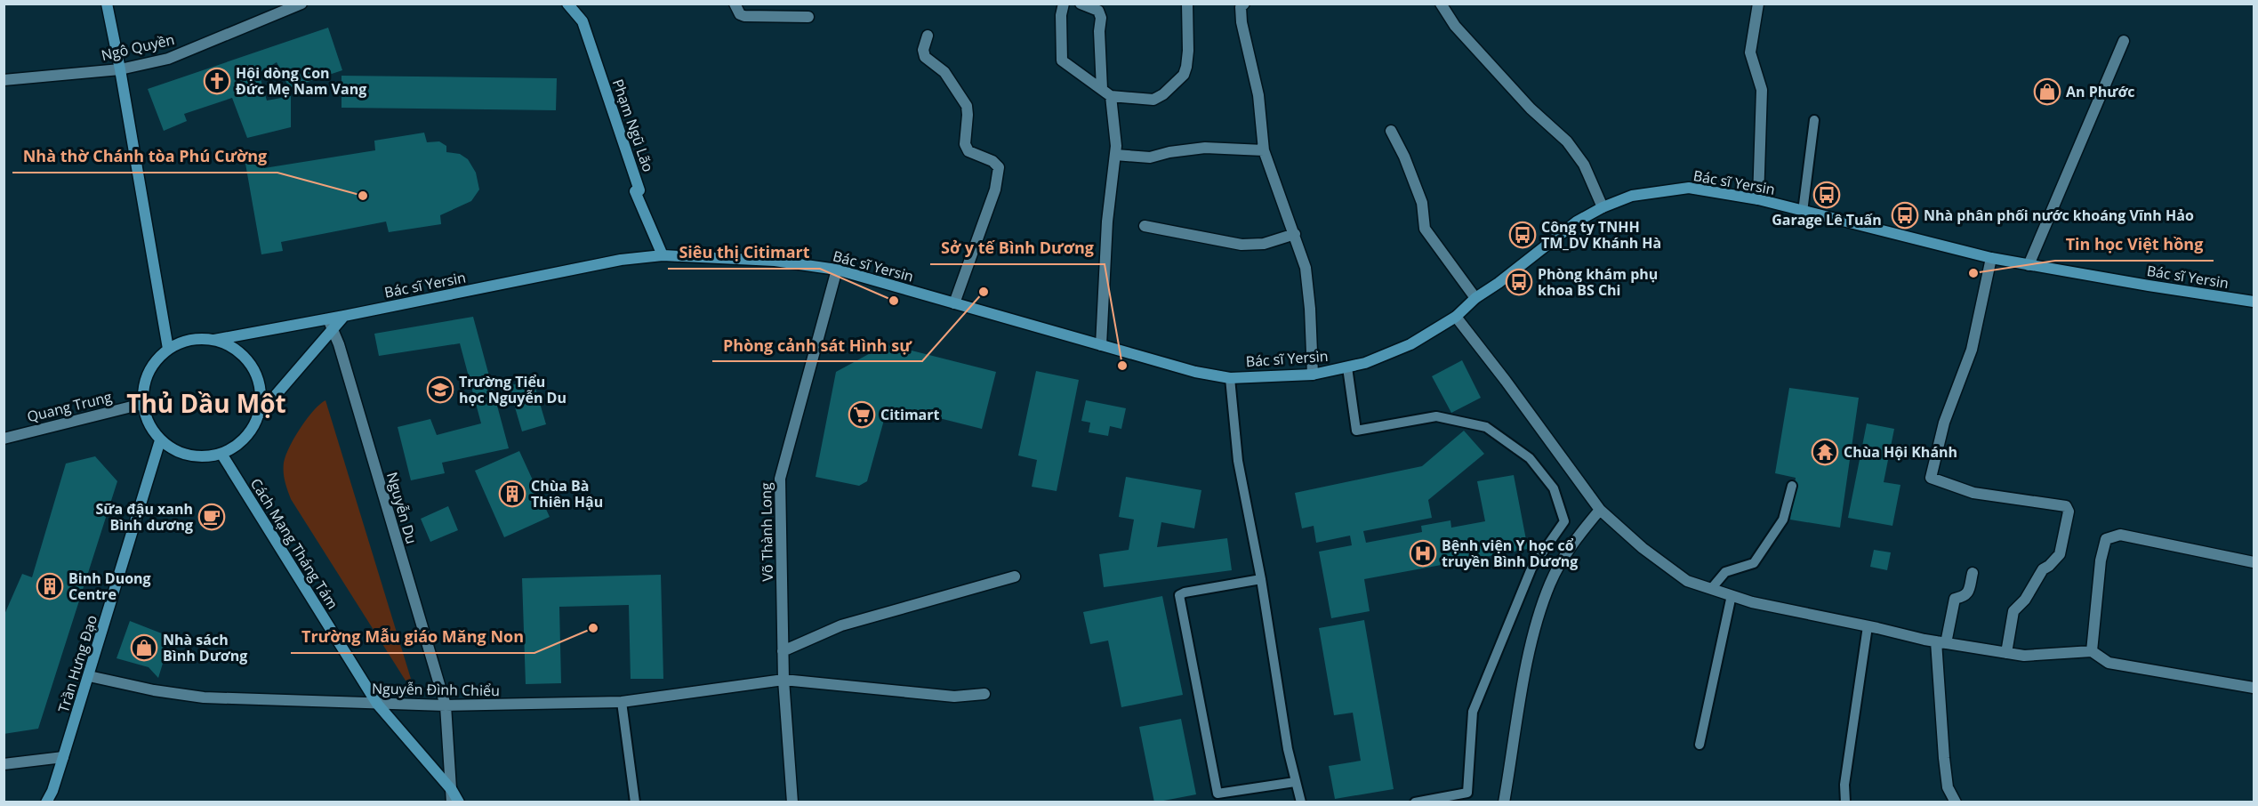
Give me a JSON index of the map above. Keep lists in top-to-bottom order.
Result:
{
  "streets": {
    "main road": [
      "Phạm Ngũ Lão",
      "Bác sĩ Yersin",
      "Cách Mạng Tháng Tám",
      "Trần Hưng Đạo"
    ],
    "street": [
      "Ngô Quyền",
      "Quang Trung",
      "Nguyễn Du",
      "Võ Thành Long",
      "Nguyễn Đình Chiểu"
    ]
  },
  "crossings": [
    ["Phạm Ngũ Lão", "Bác sĩ Yersin"],
    ["Bác sĩ Yersin", "Quang Trung"],
    ["Bác sĩ Yersin", "Nguyễn Du"],
    ["Bác sĩ Yersin", "Võ Thành Long"],
    ["Bác sĩ Yersin", "Cách Mạng Tháng Tám"],
    ["Bác sĩ Yersin", "Trần Hưng Đạo"],
    ["Quang Trung", "Cách Mạng Tháng Tám"],
    ["Quang Trung", "Trần Hưng Đạo"],
    ["Nguyễn Du", "Cách Mạng Tháng Tám"],
    ["Nguyễn Du", "Nguyễn Đình Chiểu"],
    ["Võ Thành Long", "Nguyễn Đình Chiểu"],
    ["Cách Mạng Tháng Tám", "Trần Hưng Đạo"],
    ["Cách Mạng Tháng Tám", "Nguyễn Đình Chiểu"],
    ["Trần Hưng Đạo", "Nguyễn Đình Chiểu"]
  ],
  "districts": ["Thủ Dầu Một"],
  "places": {
    "church": ["Hội dòng Con Đức Mẹ Nam Vang"],
    "shop": ["An Phước", "Nhà sách Bình Dương"],
    "bus stop": [
      "Garage Lê Tuấn",
      "Nhà phân phối nước khoáng Vĩnh Hảo",
      "Công ty TNHH TM_DV Khánh Hà",
      "Phòng khám phụ khoa BS Chi"
    ],
    "other": [
      "Nhà thờ Chánh tòa Phú Cường",
      "Tin học Việt hồng",
      "Phòng cảnh sát Hình sự",
      "Siêu thị Citimart",
      "Sở y tế Bình Dương",
      "Trường Mẫu giáo Măng Non"
    ],
    "school or university": ["Trường Tiểu học Nguyễn Du"],
    "supermarket": ["Citimart"],
    "temple": ["Chùa Hội Khánh"],
    "building": ["Chùa Bà Thiên Hậu", "Binh Duong Centre"],
    "cafe": ["Sữa đậu xanh Bình dương"],
    "hospital": ["Bệnh viện Y học cổ truyền Bình Dương"]
  }
}
